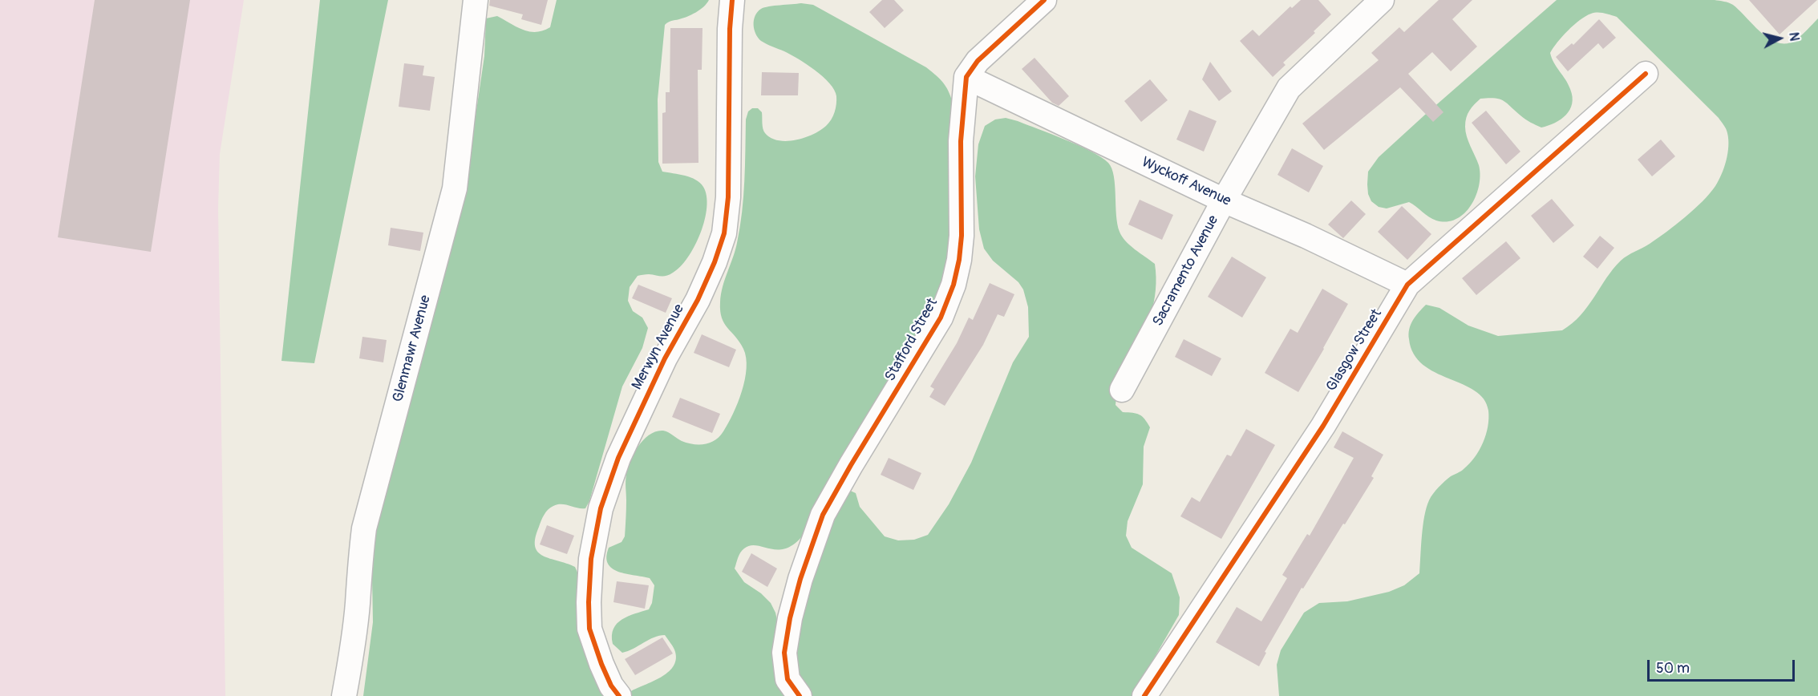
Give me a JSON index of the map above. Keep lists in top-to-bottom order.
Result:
{
  "streets": {
    "street": [
      "Wyckoff Avenue",
      "Sacramento Avenue",
      "Stafford Street",
      "Merwyn Avenue",
      "Glenmawr Avenue",
      "Glasgow Street"
    ]
  },
  "crossings": [
    ["Wyckoff Avenue", "Sacramento Avenue"],
    ["Wyckoff Avenue", "Stafford Street"],
    ["Wyckoff Avenue", "Glasgow Street"]
  ],
  "scale_bar": "50 m",
  "north": "right"
}
